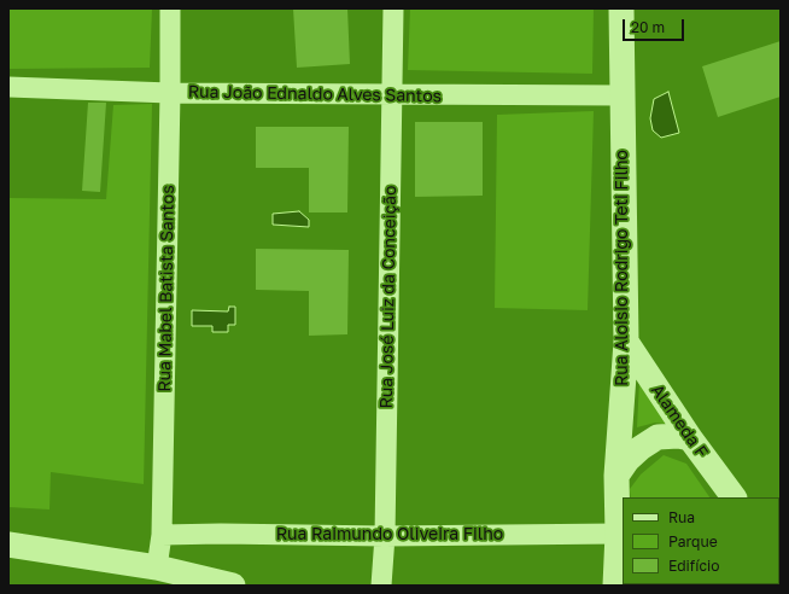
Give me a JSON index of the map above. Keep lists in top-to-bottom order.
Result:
{
  "streets": {
    "street": [
      "Rua João Ednaldo Alves Santos",
      "Rua Aloisio Rodrigo Teti Filho",
      "Rua Mabel Batista Santos",
      "Rua José Luiz da Conceição",
      "Alameda F",
      "Rua Raimundo Oliveira Filho"
    ]
  },
  "crossings": [
    ["Rua João Ednaldo Alves Santos", "Rua Aloisio Rodrigo Teti Filho"],
    ["Rua João Ednaldo Alves Santos", "Rua Mabel Batista Santos"],
    ["Rua João Ednaldo Alves Santos", "Rua José Luiz da Conceição"],
    ["Rua Aloisio Rodrigo Teti Filho", "Alameda F"],
    ["Rua Aloisio Rodrigo Teti Filho", "Rua Raimundo Oliveira Filho"],
    ["Rua Mabel Batista Santos", "Rua Raimundo Oliveira Filho"],
    ["Rua José Luiz da Conceição", "Rua Raimundo Oliveira Filho"]
  ],
  "legend": ["Rua", "Parque", "Edifício"],
  "scale_bar": "20 m"
}
